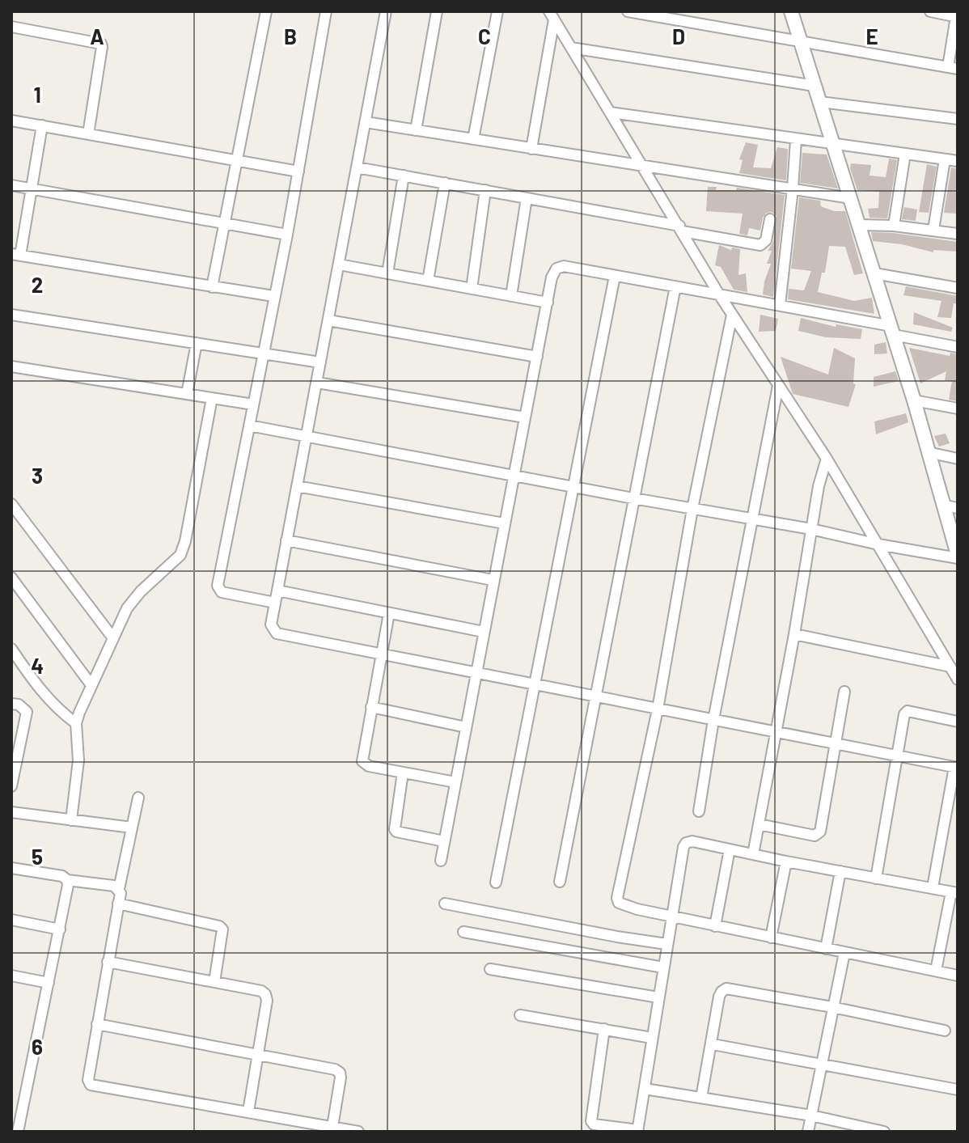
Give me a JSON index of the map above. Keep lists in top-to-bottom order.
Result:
{
  "grid": {
    "columns": [
      "A",
      "B",
      "C",
      "D",
      "E"
    ],
    "rows": [
      "1",
      "2",
      "3",
      "4",
      "5",
      "6"
    ]
  }
}
